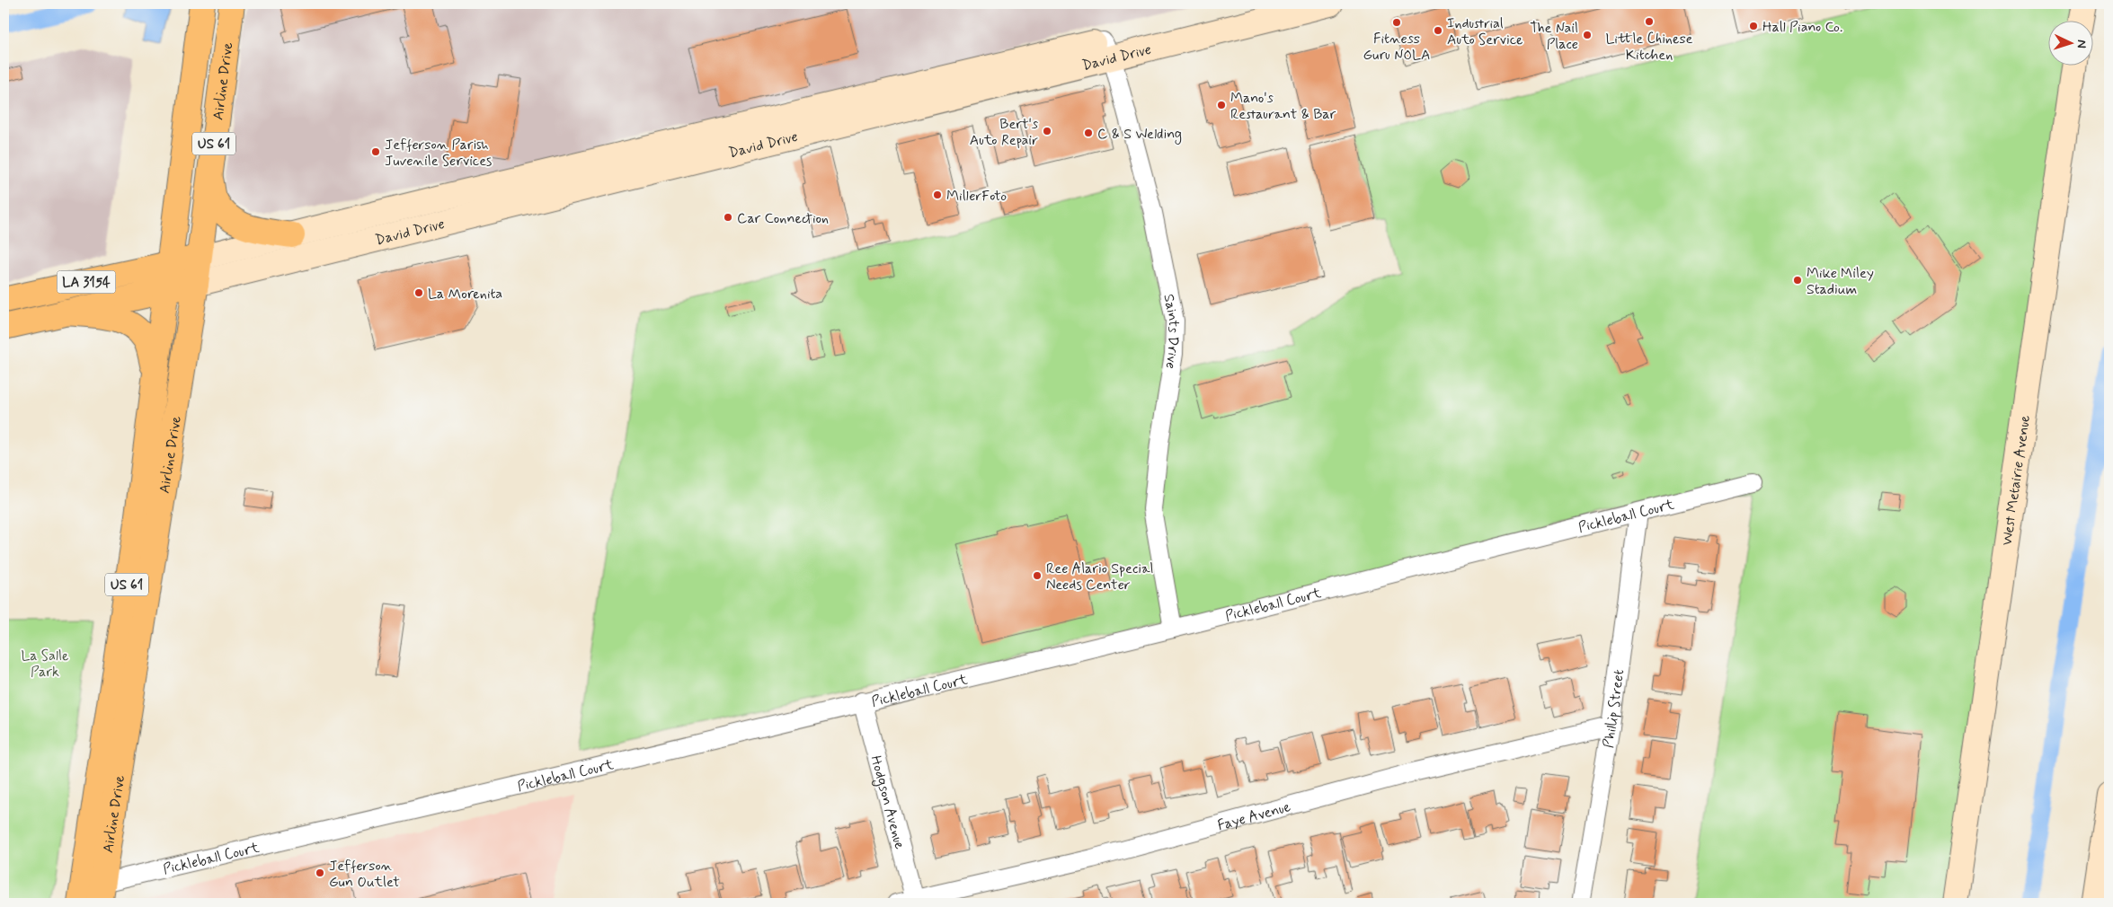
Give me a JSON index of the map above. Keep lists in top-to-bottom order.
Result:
{
  "streets": {
    "main road": [
      "David Drive",
      "Airline Drive",
      "US 61",
      "LA 3154",
      "West Metairie Avenue"
    ],
    "street": [
      "Saints Drive",
      "Pickleball Court",
      "Phillip Street",
      "Hodgson Avenue",
      "Faye Avenue"
    ]
  },
  "crossings": [
    ["David Drive", "Airline Drive"],
    ["David Drive", "LA 3154"],
    ["David Drive", "Saints Drive"],
    ["Airline Drive", "LA 3154"],
    ["Airline Drive", "Pickleball Court"],
    ["Saints Drive", "Pickleball Court"],
    ["Pickleball Court", "Phillip Street"],
    ["Pickleball Court", "Hodgson Avenue"],
    ["Phillip Street", "Faye Avenue"],
    ["Hodgson Avenue", "Faye Avenue"]
  ],
  "parks": ["La Salle Park"],
  "places": [
    "Little Chinese Kitchen",
    "Fitness Guru NOLA",
    "Hall Piano Co.",
    "Industrial Auto Service",
    "The Nail Place",
    "Mano's Restaurant & Bar",
    "Bert's Auto Repair",
    "C & S Welding",
    "Jefferson Parish Juvenile Services",
    "MillerFoto",
    "Car Connection",
    "Mike Miley Stadium",
    "La Morenita",
    "Ree Alario Special Needs Center",
    "Jefferson Gun Outlet"
  ],
  "north": "right"
}
